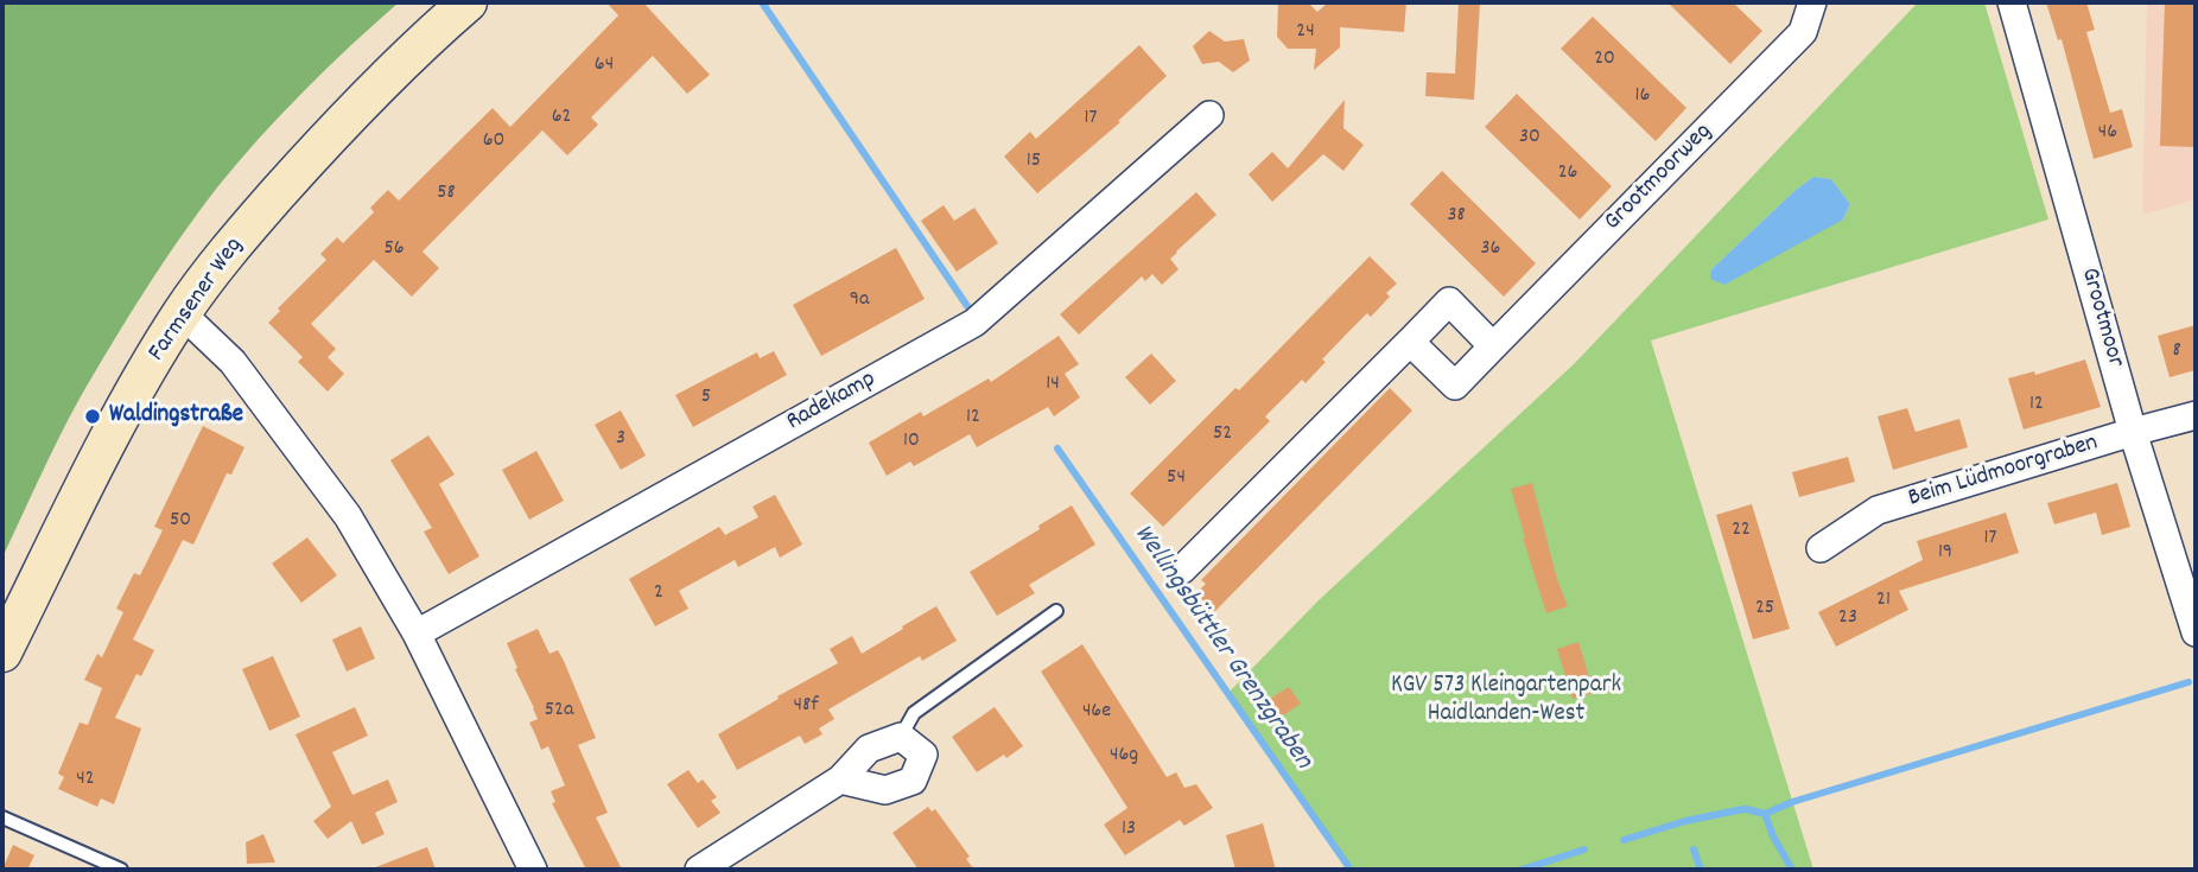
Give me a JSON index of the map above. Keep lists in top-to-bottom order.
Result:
{
  "streets": {
    "main road": ["Farmsener Weg"],
    "street": [
      "Grootmoorweg",
      "Grootmoor",
      "Radekamp",
      "Beim Lüdmoorgraben"
    ]
  },
  "crossings": [
    ["Grootmoor", "Beim Lüdmoorgraben"]
  ],
  "water": ["Wellingsbüttler Grenzgraben"],
  "parks": ["KGV 573 Kleingartenpark Haidlanden-West"],
  "places": ["Waldingstraße"],
  "house_numbers": [
    "24",
    "20",
    "64",
    "16",
    "62",
    "17",
    "46",
    "30",
    "60",
    "15",
    "26",
    "58",
    "38",
    "56",
    "36",
    "9a",
    "8",
    "14",
    "5",
    "12",
    "12",
    "52",
    "3",
    "10",
    "54",
    "50",
    "22",
    "17",
    "19",
    "2",
    "21",
    "25",
    "23",
    "48f",
    "52a",
    "46e",
    "46g",
    "42",
    "13"
  ]
}
